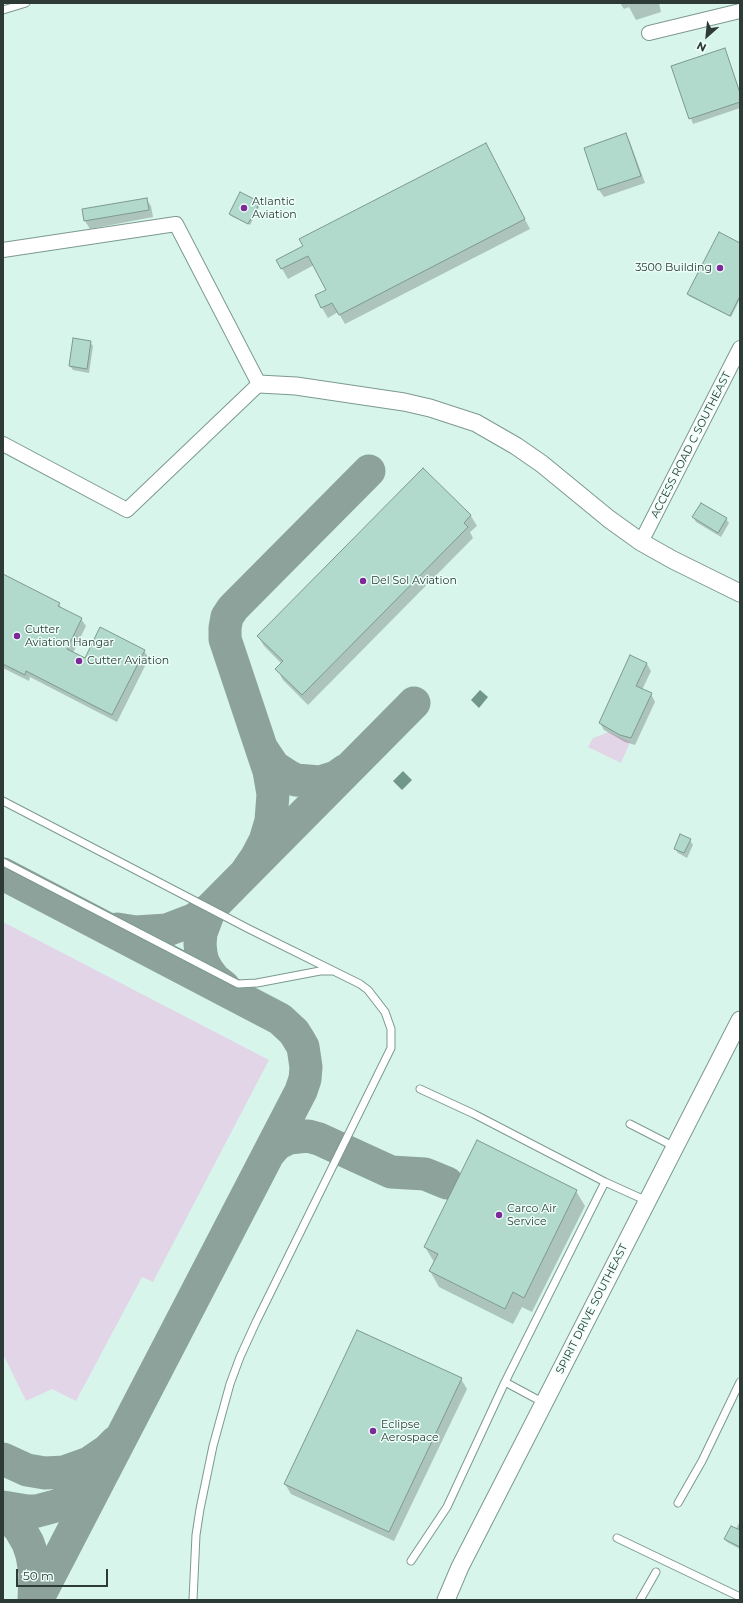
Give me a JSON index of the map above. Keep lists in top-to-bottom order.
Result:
{
  "streets": {
    "street": ["ACCESS ROAD C SOUTHEAST", "SPIRIT DRIVE SOUTHEAST"]
  },
  "places": [
    "Atlantic Aviation",
    "3500 Building",
    "Del Sol Aviation",
    "Cutter Aviation Hangar",
    "Cutter Aviation",
    "Carco Air Service",
    "Eclipse Aerospace"
  ],
  "scale_bar": "50 m",
  "north": "bottom left"
}
